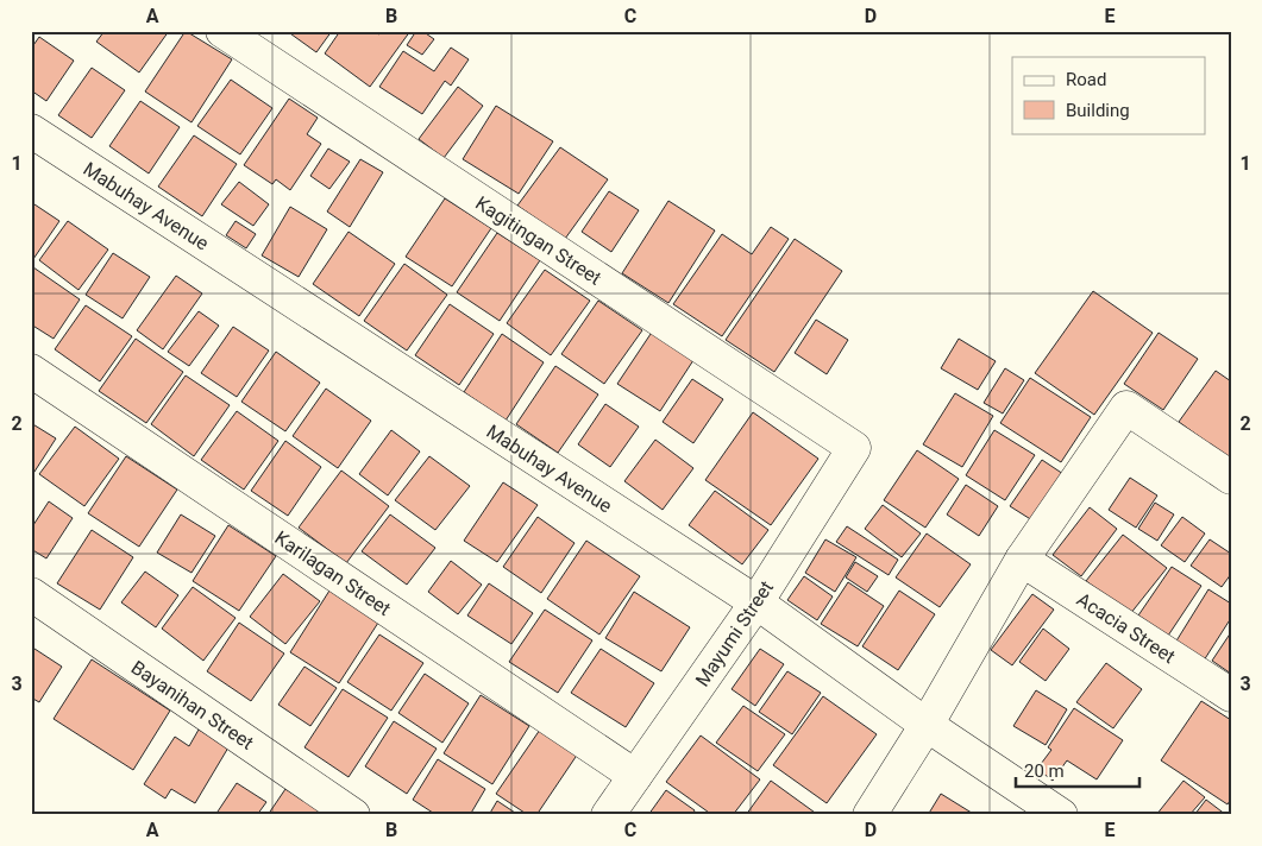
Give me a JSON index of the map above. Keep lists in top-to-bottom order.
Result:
{
  "streets": {
    "street": [
      "Mabuhay Avenue",
      "Kagitingan Street",
      "Karilagan Street",
      "Acacia Street",
      "Mayumi Street",
      "Bayanihan Street"
    ]
  },
  "crossings": [
    ["Mabuhay Avenue", "Mayumi Street"],
    ["Kagitingan Street", "Mayumi Street"],
    ["Karilagan Street", "Mayumi Street"]
  ],
  "legend": ["Road", "Building"],
  "scale_bar": "20 m",
  "grid": {
    "columns": [
      "A",
      "B",
      "C",
      "D",
      "E"
    ],
    "rows": ["1", "2", "3"]
  }
}
